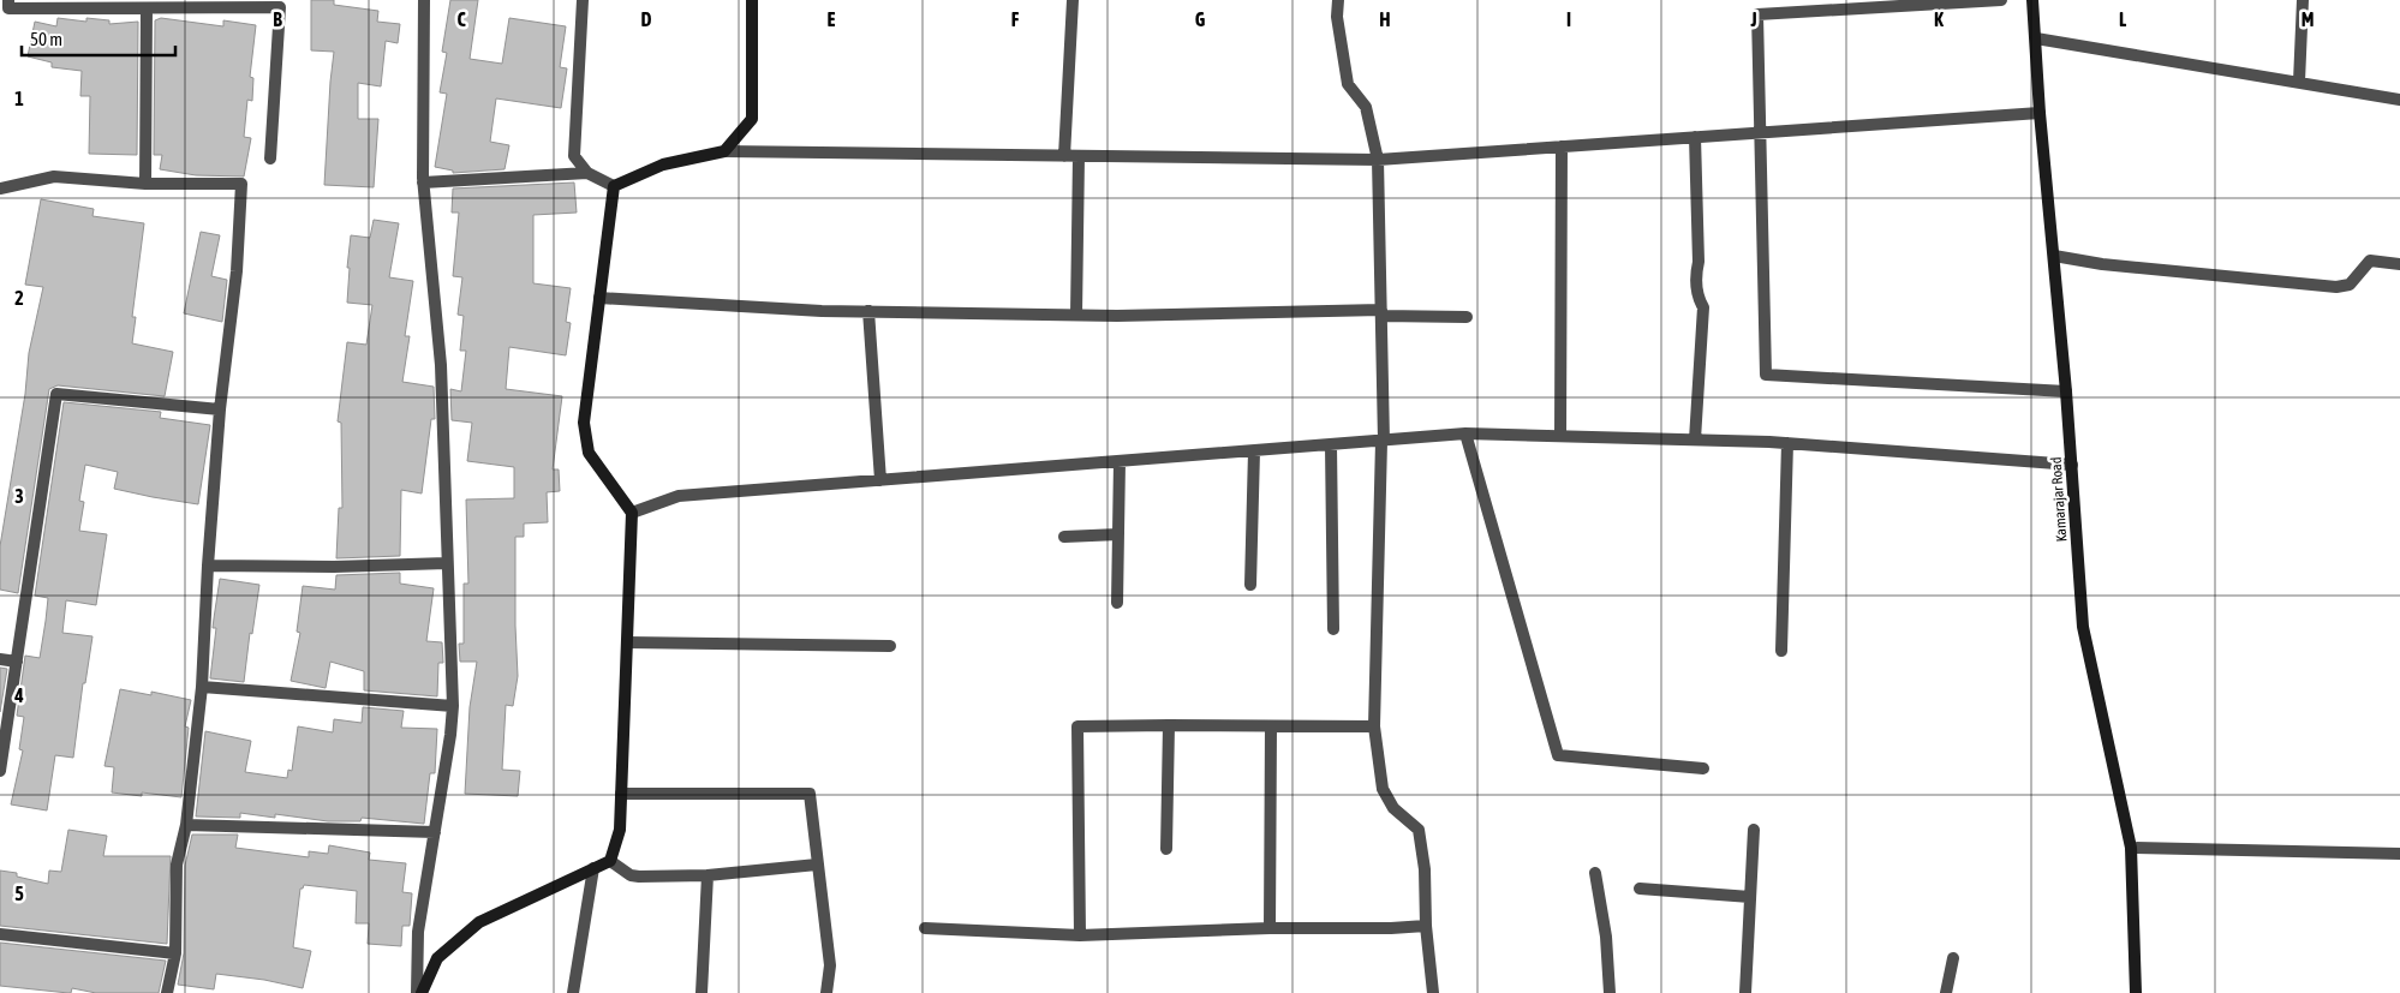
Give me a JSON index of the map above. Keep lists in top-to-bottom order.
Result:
{
  "streets": {
    "street": ["Kamarajar Road"]
  },
  "scale_bar": "50 m",
  "grid": {
    "columns": [
      "B",
      "C",
      "D",
      "E",
      "F",
      "G",
      "H",
      "I",
      "J",
      "K",
      "L",
      "M"
    ],
    "rows": [
      "1",
      "2",
      "3",
      "4",
      "5"
    ]
  }
}
